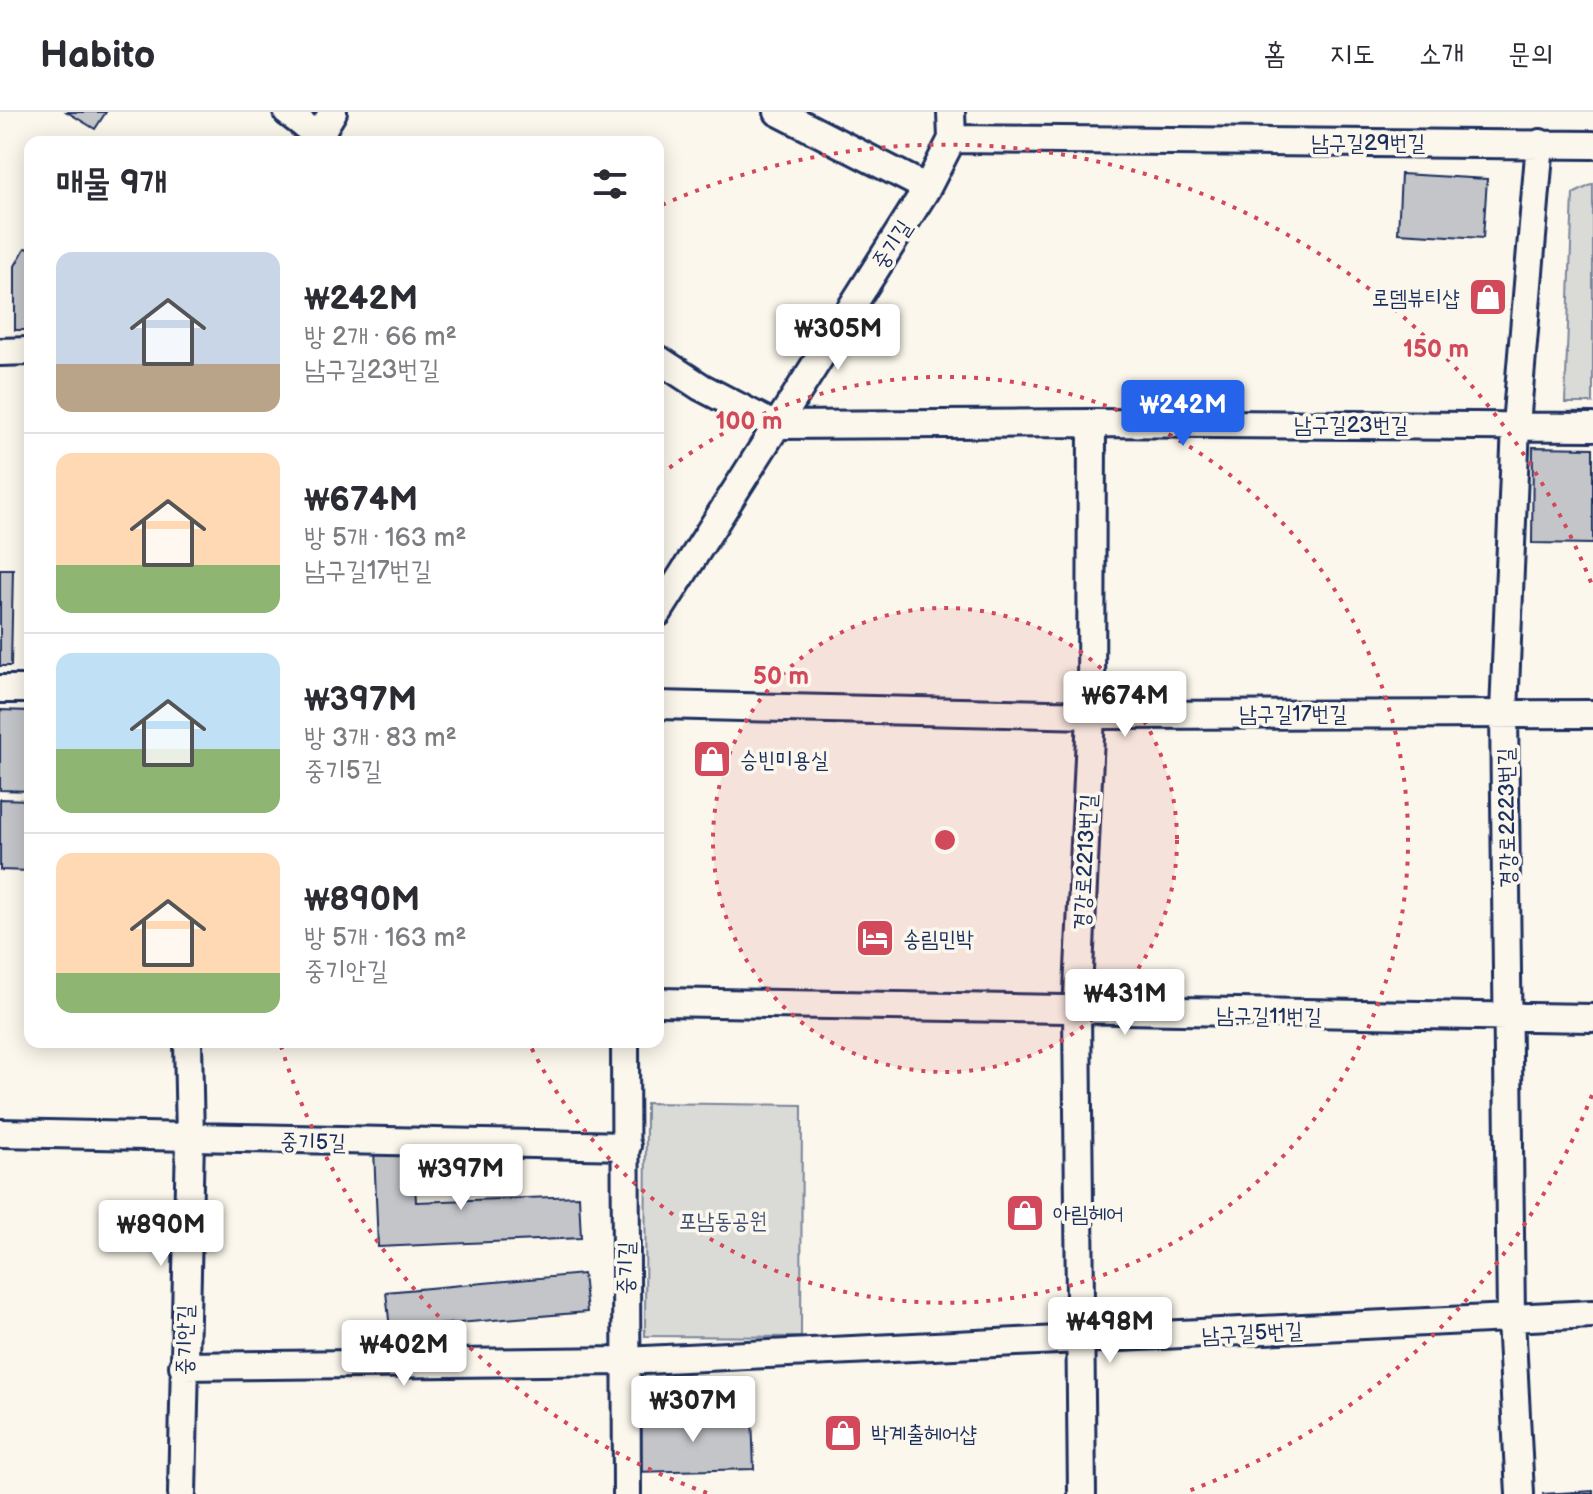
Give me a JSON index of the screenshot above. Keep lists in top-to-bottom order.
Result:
{
  "streets": {
    "street": [
      "남구길29번길",
      "중기길",
      "남구길23번길",
      "남구길17번길",
      "경강로2223번길",
      "경강로2213번길",
      "남구길11번길",
      "중기5길",
      "남구길5번길",
      "중기안길"
    ]
  },
  "crossings": [
    ["남구길29번길", "중기길"],
    ["남구길29번길", "경강로2223번길"],
    ["중기길", "남구길23번길"],
    ["중기길", "중기5길"],
    ["중기길", "남구길5번길"],
    ["남구길23번길", "경강로2223번길"],
    ["남구길23번길", "경강로2213번길"],
    ["남구길17번길", "경강로2223번길"],
    ["남구길17번길", "경강로2213번길"],
    ["경강로2223번길", "남구길11번길"],
    ["경강로2223번길", "남구길5번길"],
    ["경강로2213번길", "남구길11번길"],
    ["경강로2213번길", "남구길5번길"],
    ["중기5길", "중기안길"],
    ["남구길5번길", "중기안길"]
  ],
  "parks": ["포남동공원"],
  "places": {
    "shop": [
      "로뎀뷰티샵",
      "승빈미용실",
      "아림헤어",
      "박계출헤어샵"
    ],
    "hotel": ["송림민박"]
  },
  "page": {
    "header": "Habito",
    "nav": [
      "홈",
      "지도",
      "소개",
      "문의"
    ],
    "heading": "매물 9개",
    "list": [
      {
        "name": "₩242M",
        "note": "방 2개 · 66 m² · 남구길23번길"
      },
      {
        "name": "₩674M",
        "note": "방 5개 · 163 m² · 남구길17번길"
      },
      {
        "name": "₩397M",
        "note": "방 3개 · 83 m² · 중기5길"
      },
      {
        "name": "₩890M",
        "note": "방 5개 · 163 m² · 중기안길"
      }
    ],
    "price": [
      "₩305M",
      "₩242M",
      "₩674M",
      "₩431M",
      "₩397M",
      "₩890M",
      "₩498M",
      "₩402M",
      "₩307M"
    ]
  },
  "rings": ["150 m", "100 m", "50 m"]
}
